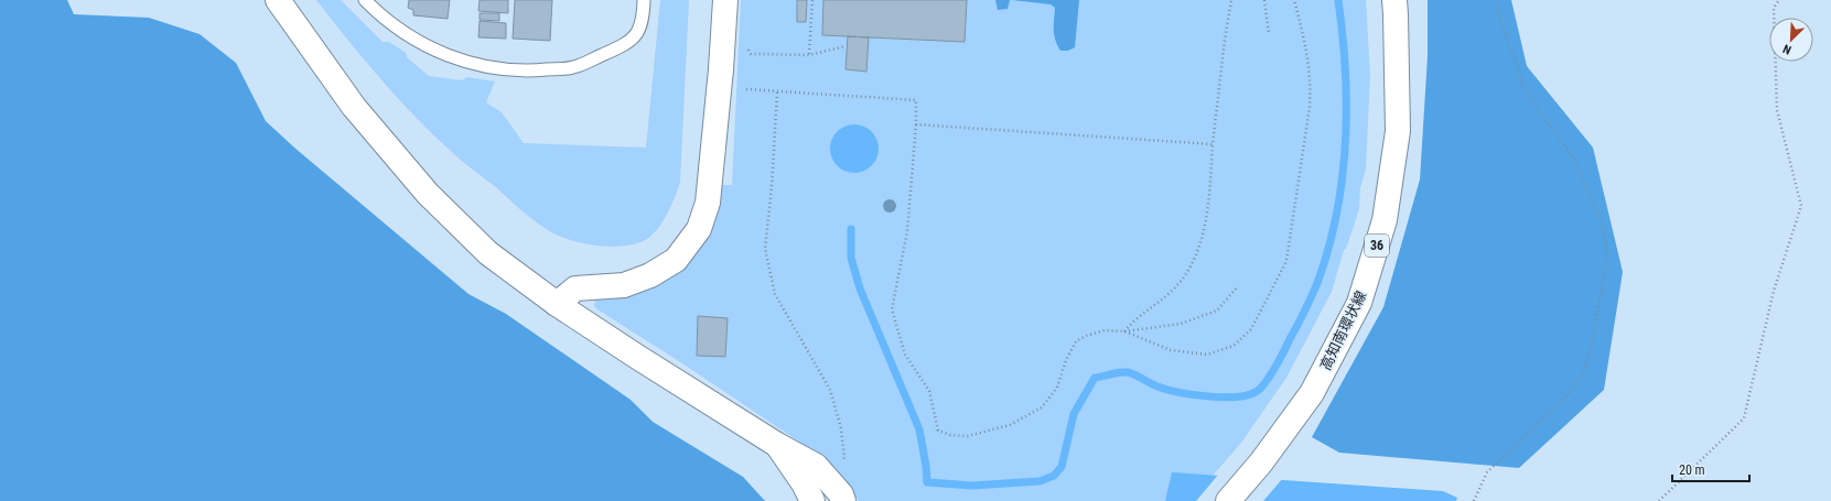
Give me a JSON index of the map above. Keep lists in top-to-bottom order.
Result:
{
  "streets": {
    "street": ["36", "高知南環状線"]
  },
  "scale_bar": "20 m",
  "north": "bottom left"
}
